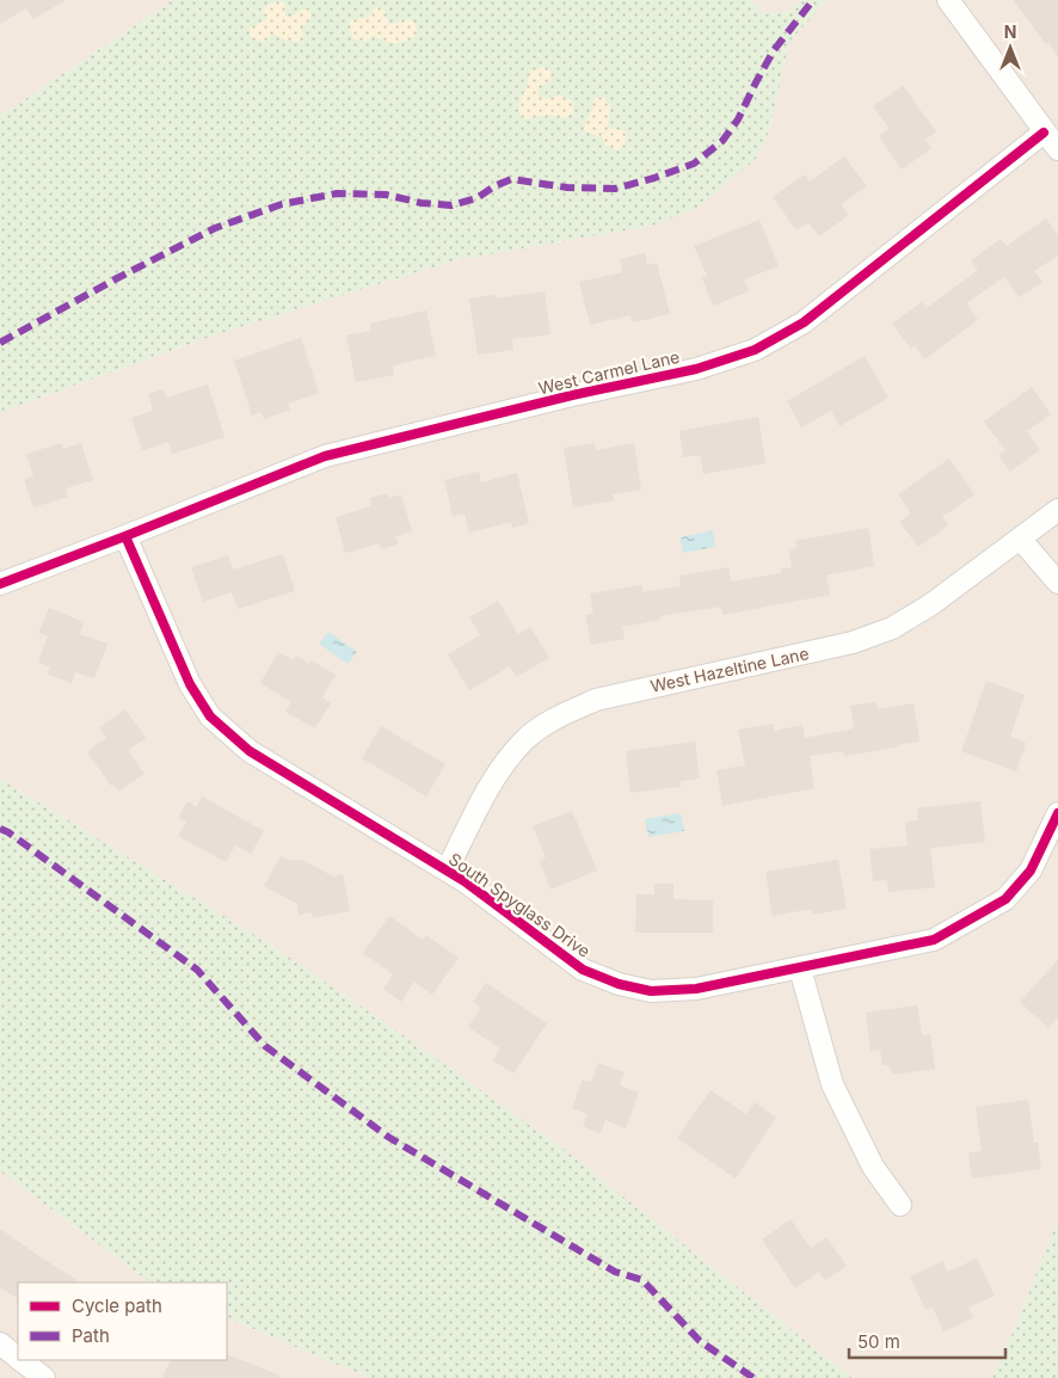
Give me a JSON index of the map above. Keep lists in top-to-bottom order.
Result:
{
  "streets": {
    "street": ["West Carmel Lane", "West Hazeltine Lane", "South Spyglass Drive"]
  },
  "crossings": [
    ["West Carmel Lane", "South Spyglass Drive"],
    ["West Hazeltine Lane", "South Spyglass Drive"]
  ],
  "legend": ["Cycle path", "Path"],
  "scale_bar": "50 m",
  "north": "top"
}
